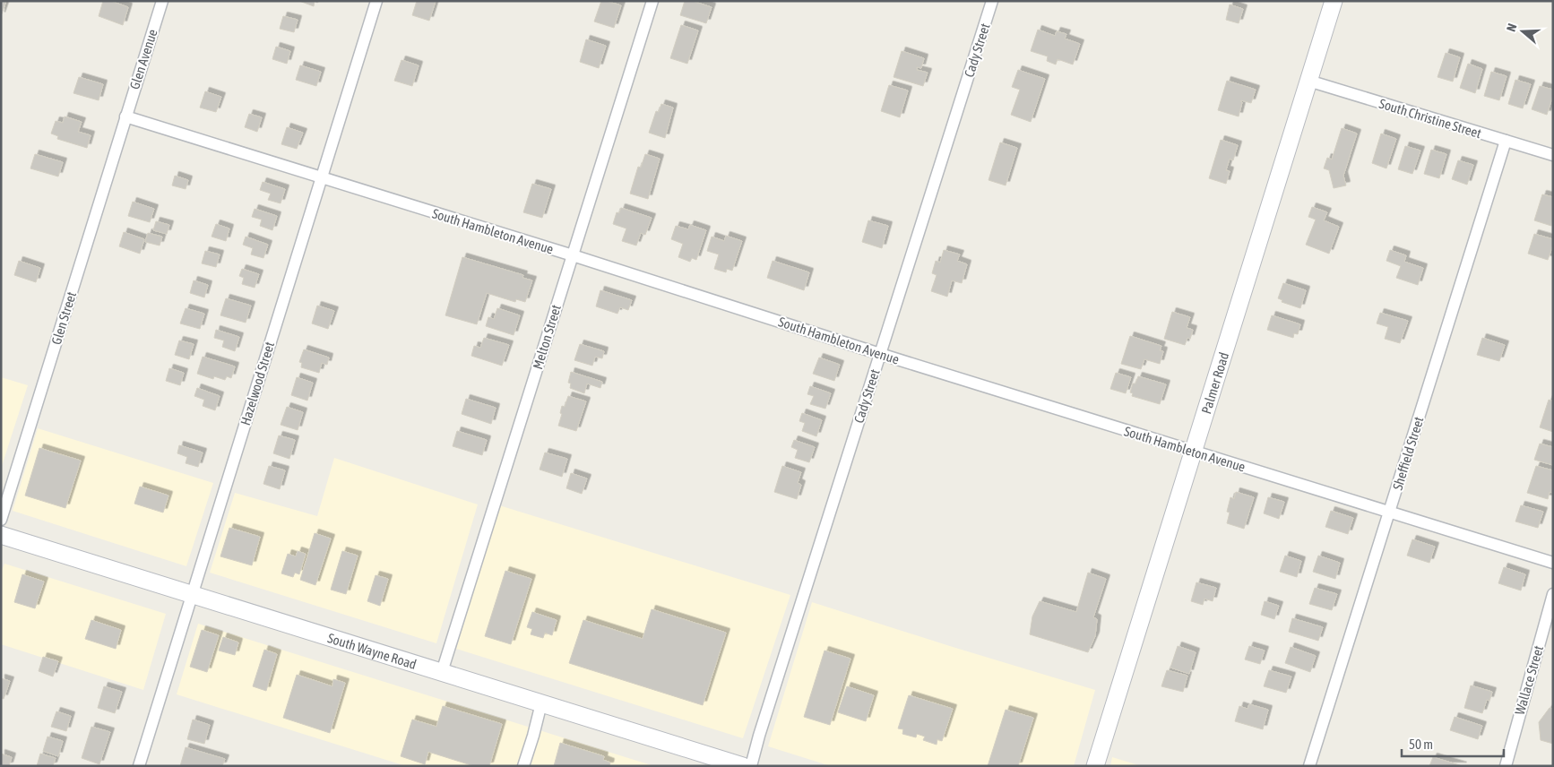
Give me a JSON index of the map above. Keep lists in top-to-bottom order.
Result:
{
  "streets": {
    "street": [
      "Cady Street",
      "Glen Avenue",
      "South Christine Street",
      "South Hambleton Avenue",
      "Glen Street",
      "Melton Street",
      "Hazelwood Street",
      "Palmer Road",
      "Sheffield Street",
      "South Wayne Road",
      "Wallace Street"
    ]
  },
  "crossings": [
    ["Cady Street", "South Hambleton Avenue"],
    ["Glen Avenue", "South Hambleton Avenue"],
    ["Glen Avenue", "Glen Street"],
    ["South Christine Street", "Palmer Road"],
    ["South Christine Street", "Sheffield Street"],
    ["South Hambleton Avenue", "Glen Street"],
    ["South Hambleton Avenue", "Melton Street"],
    ["South Hambleton Avenue", "Hazelwood Street"],
    ["South Hambleton Avenue", "Palmer Road"],
    ["South Hambleton Avenue", "Sheffield Street"],
    ["Melton Street", "South Wayne Road"],
    ["Hazelwood Street", "South Wayne Road"]
  ],
  "scale_bar": "50 m",
  "north": "left"
}
